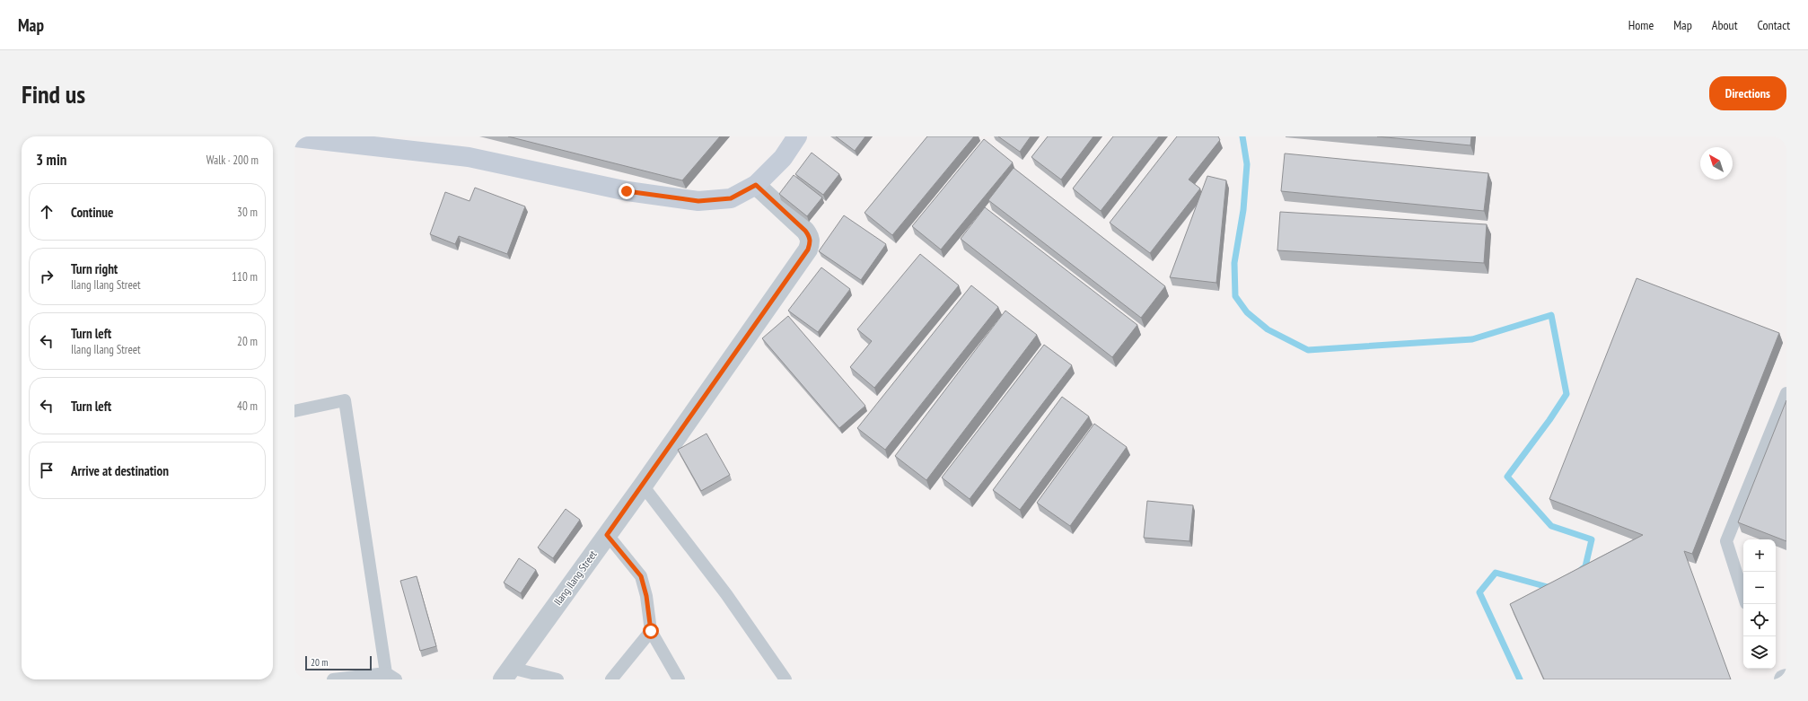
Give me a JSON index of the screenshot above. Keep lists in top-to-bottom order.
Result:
{
  "streets": {
    "street": ["Ilang Ilang Street"]
  },
  "scale_bar": "20 m",
  "north": "top left",
  "page": {
    "header": "Map",
    "nav": [
      "Home",
      "Map",
      "About",
      "Contact"
    ],
    "buttons": "Directions",
    "title": "Find us",
    "heading": ["3 min", "Walk · 200 m"],
    "list": [
      ["Continue", "30 m"],
      ["Turn right", "Ilang Ilang Street", "110 m"],
      ["Turn left", "Ilang Ilang Street", "20 m"],
      ["Turn left", "40 m"],
      "Arrive at destination"
    ],
    "map_buttons": ["+", "−"],
    "scale": "20 m"
  }
}
